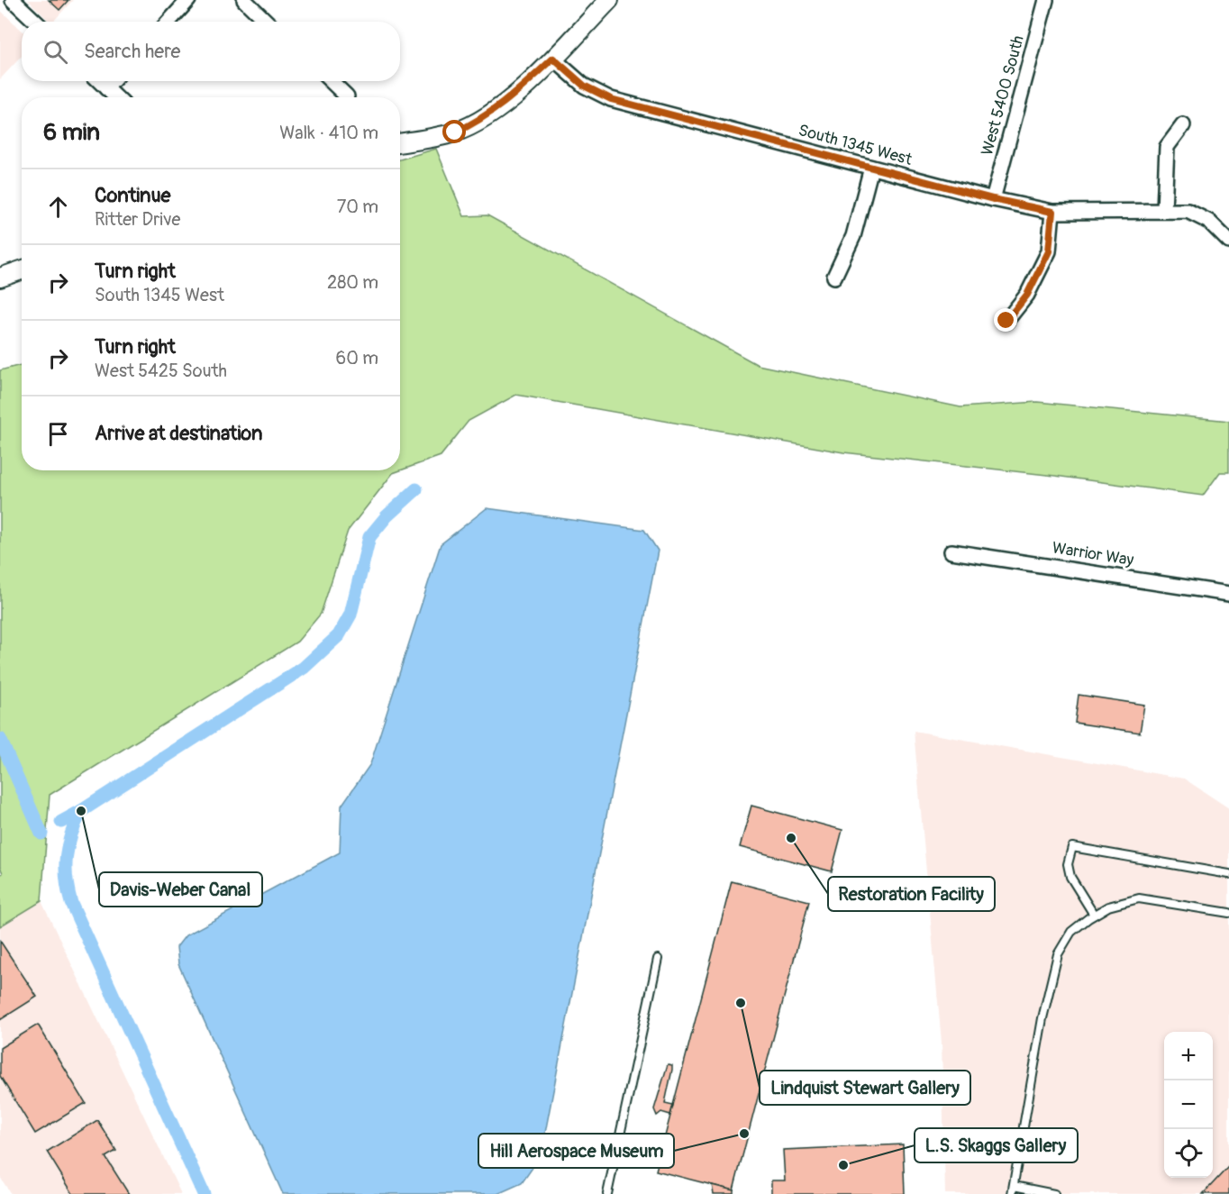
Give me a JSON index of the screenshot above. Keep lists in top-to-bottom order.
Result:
{
  "streets": {
    "street": ["West 5400 South", "South 1345 West", "Warrior Way"]
  },
  "crossings": [
    ["West 5400 South", "South 1345 West"]
  ],
  "places": [
    "Davis-Weber Canal",
    "Restoration Facility",
    "Lindquist Stewart Gallery",
    "Hill Aerospace Museum",
    "L.S. Skaggs Gallery"
  ],
  "page": {
    "search": "Search here",
    "heading": ["6 min", "Walk · 410 m"],
    "list": [
      ["Continue", "Ritter Drive", "70 m"],
      ["Turn right", "South 1345 West", "280 m"],
      ["Turn right", "West 5425 South", "60 m"],
      "Arrive at destination"
    ],
    "map_buttons": ["+", "−"]
  }
}
